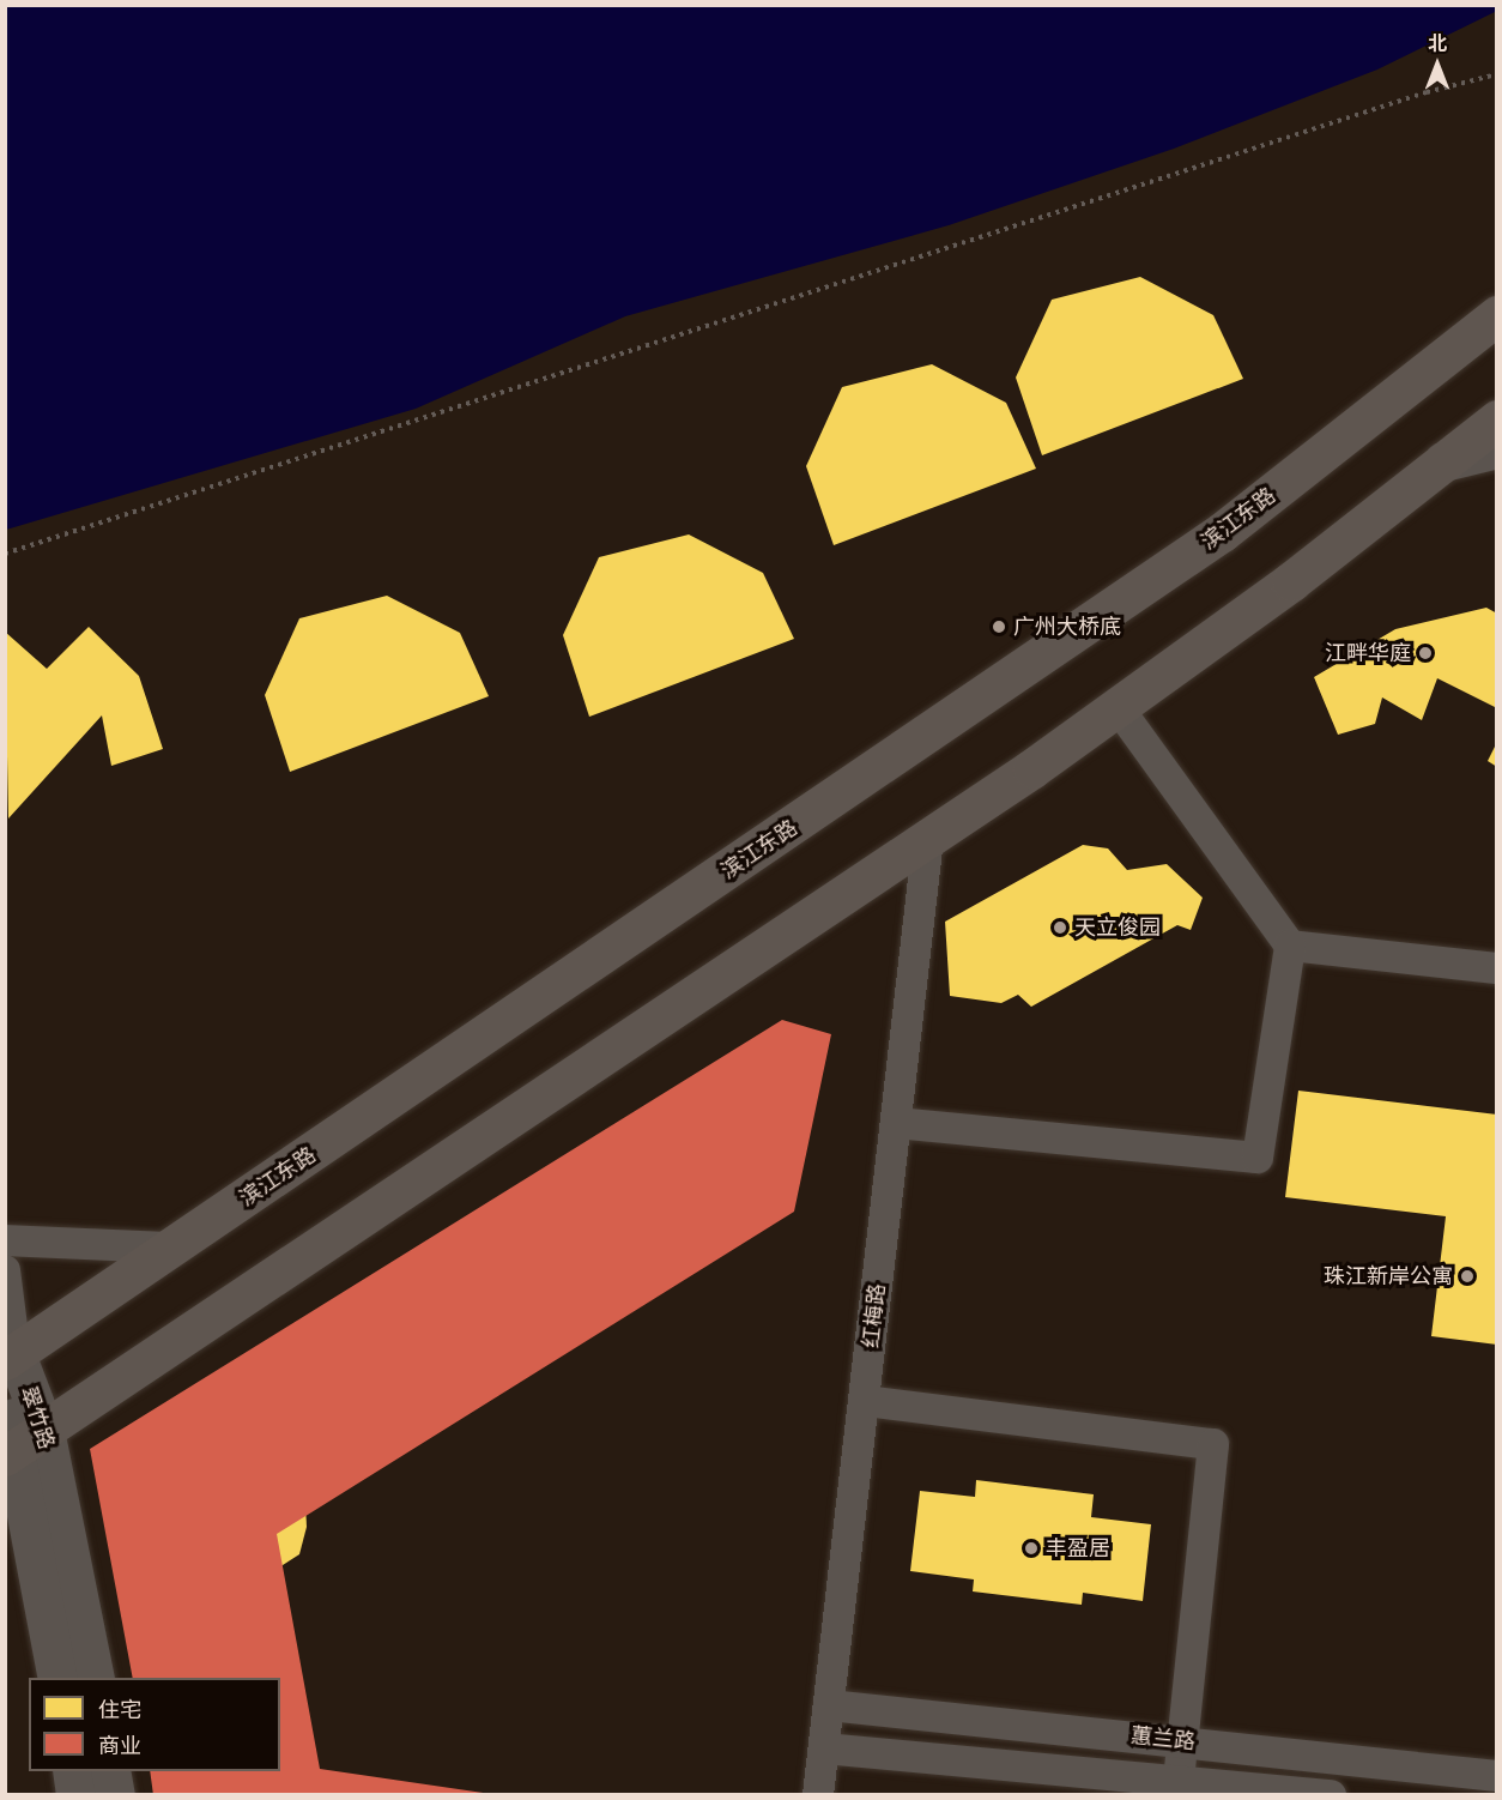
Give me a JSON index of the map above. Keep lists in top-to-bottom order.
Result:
{
  "streets": {
    "main road": ["滨江东路"],
    "street": ["红梅路", "翠竹路", "蕙兰路"]
  },
  "crossings": [
    ["滨江东路", "翠竹路"],
    ["红梅路", "蕙兰路"]
  ],
  "places": [
    "广州大桥底",
    "江畔华庭",
    "天立俊园",
    "珠江新岸公寓",
    "丰盈居"
  ],
  "legend": ["住宅", "商业"],
  "north": "top"
}
